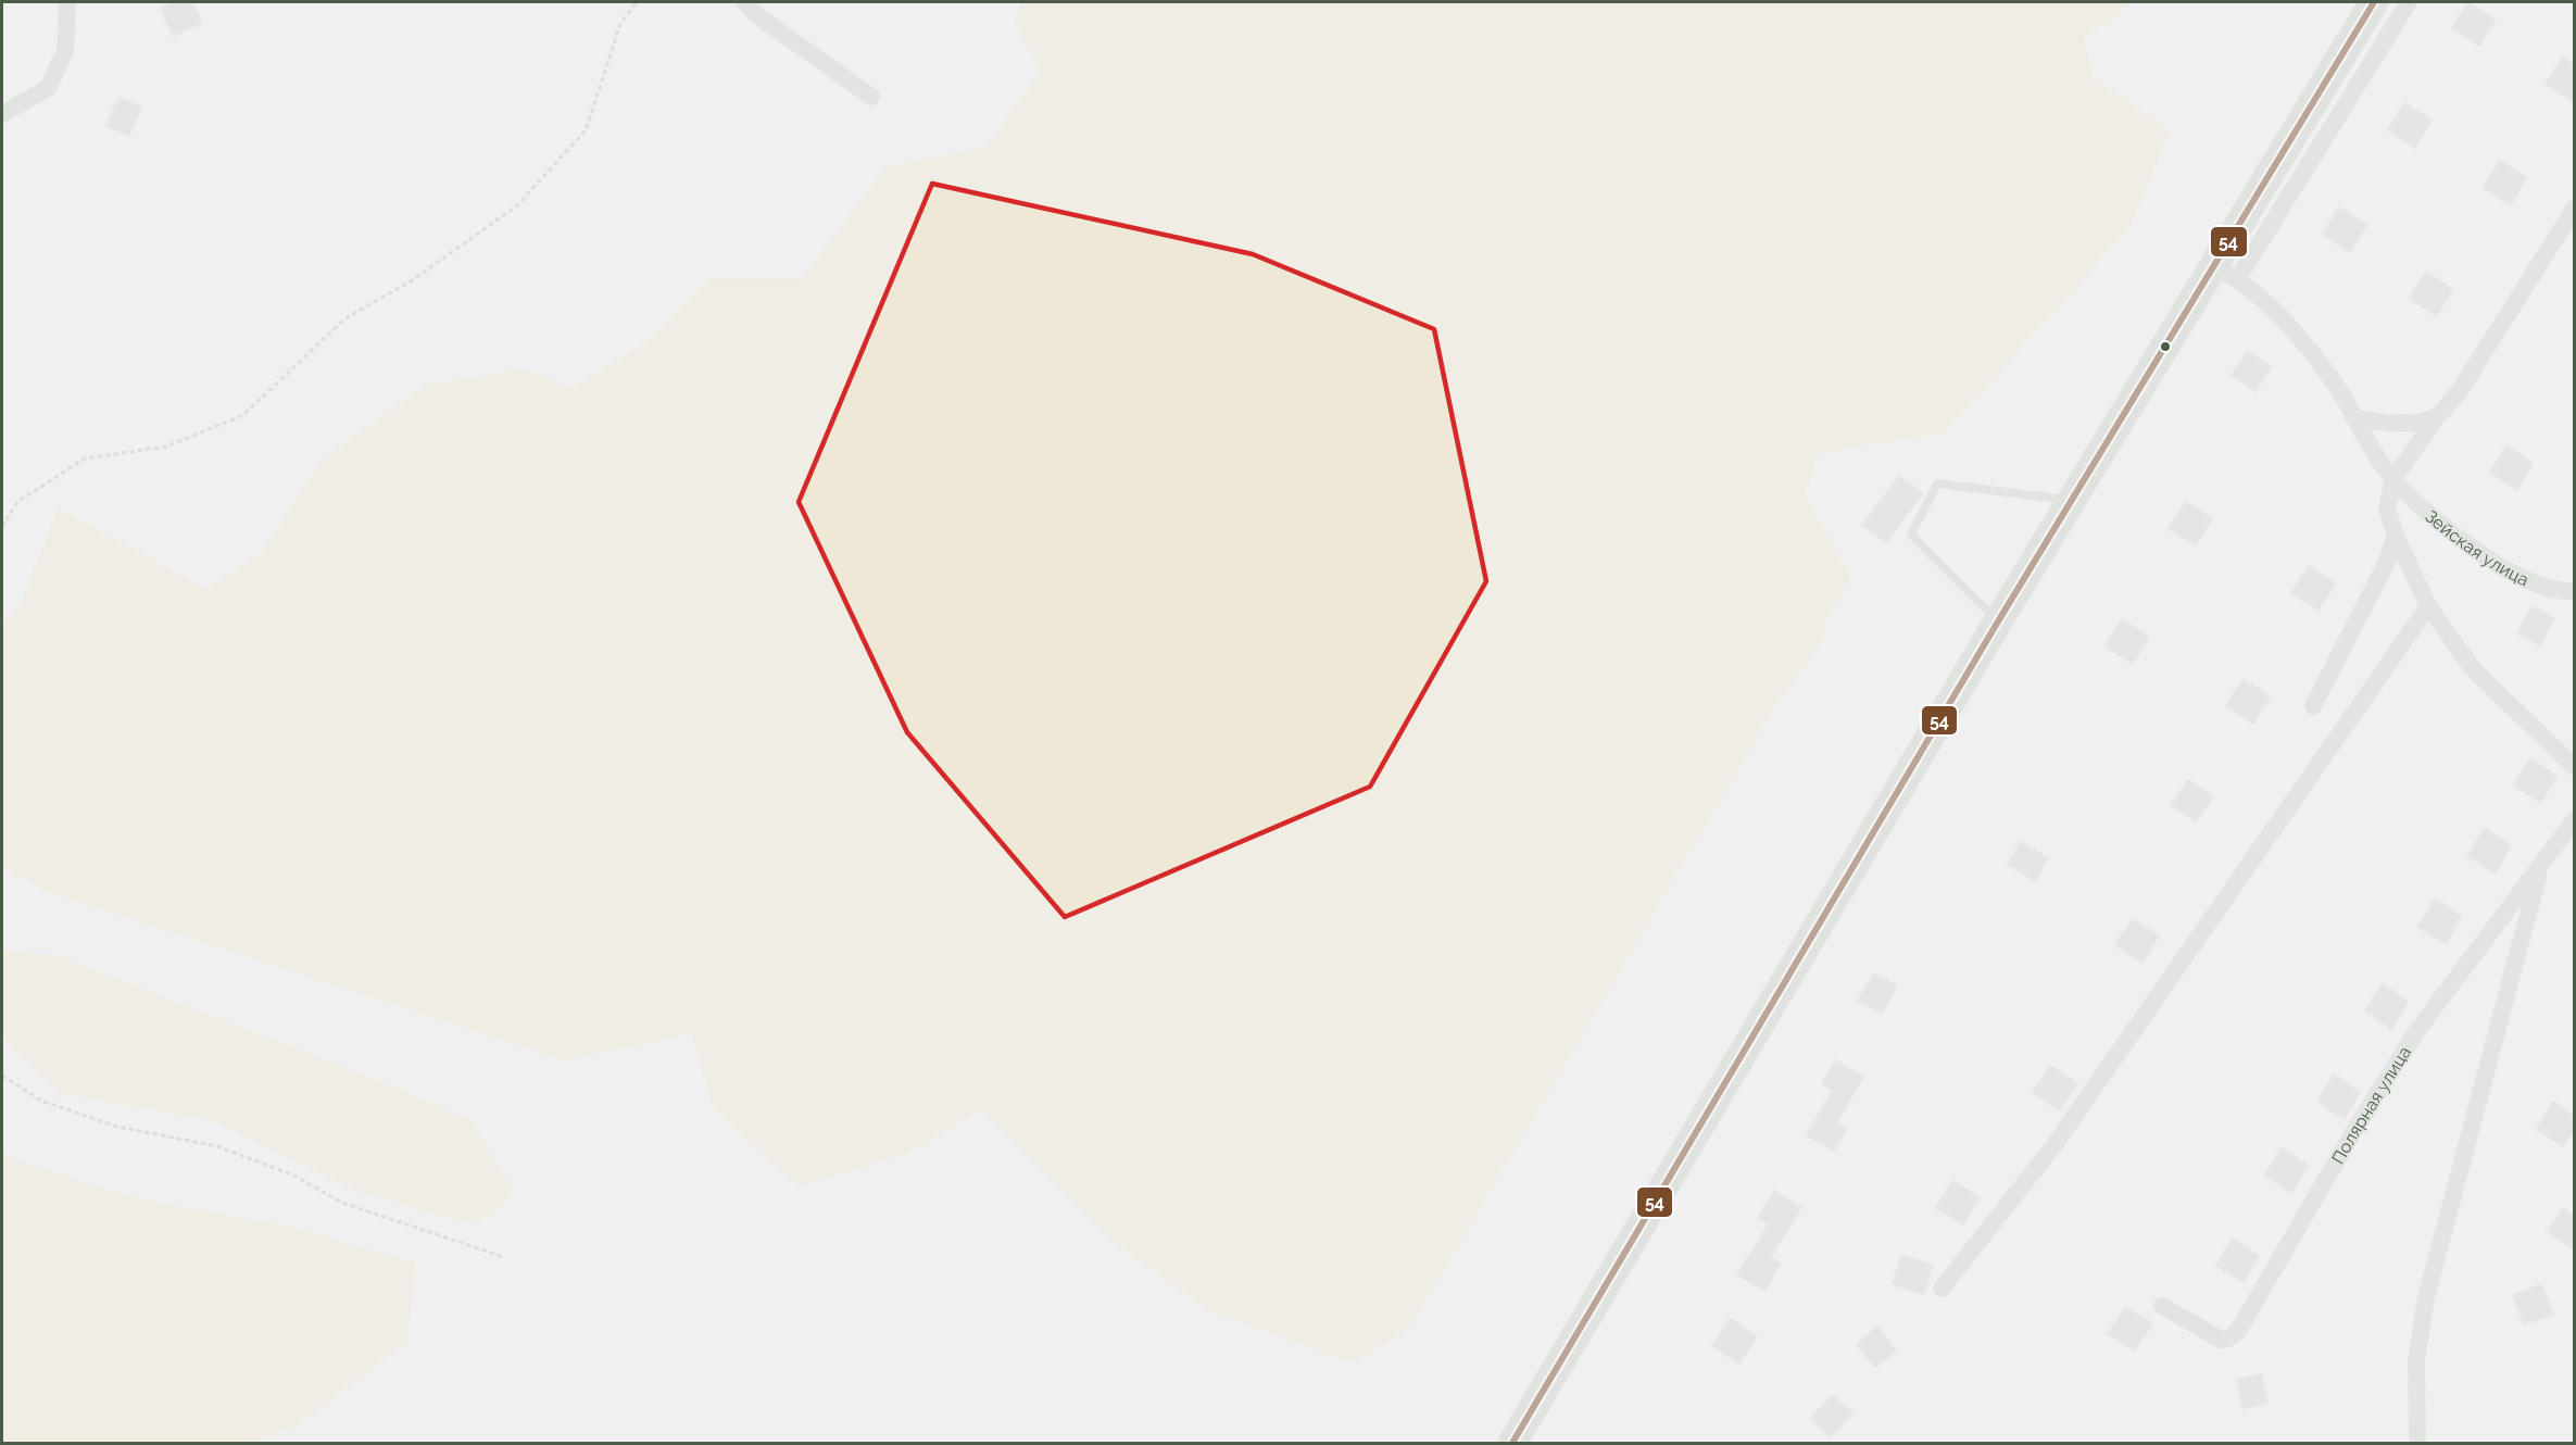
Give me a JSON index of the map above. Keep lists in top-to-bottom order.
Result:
{
  "streets": {
    "street": ["Зейская улица", "Полярная улица"]
  },
  "lines": ["transit line 54"]
}
